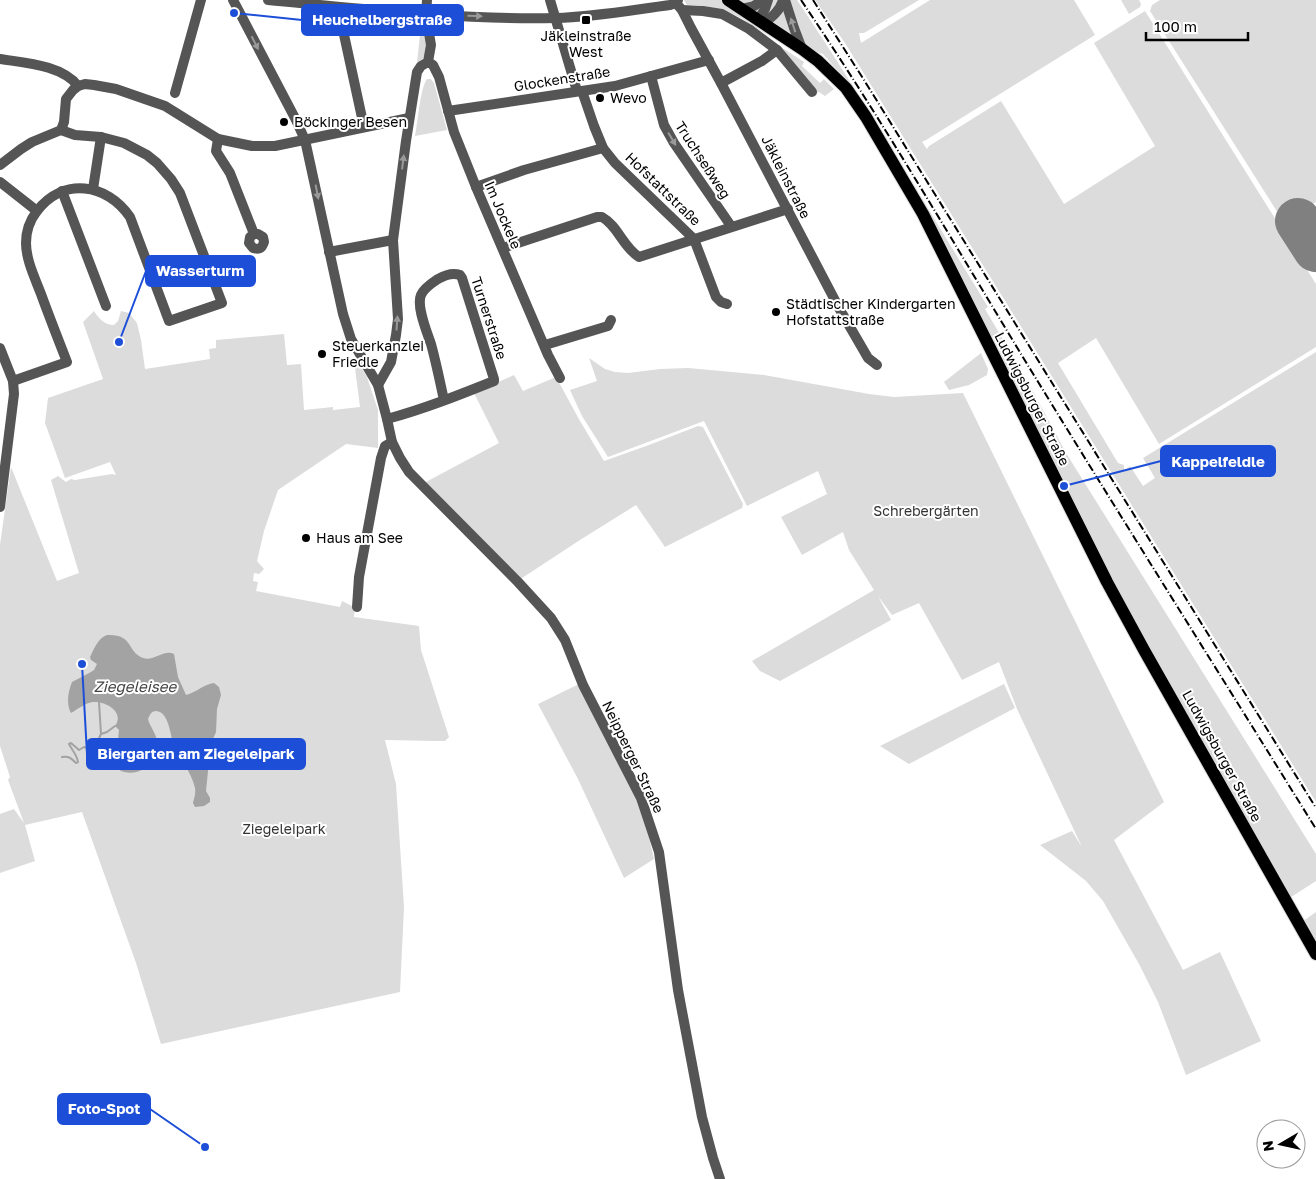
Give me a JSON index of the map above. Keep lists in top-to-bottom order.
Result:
{
  "streets": {
    "main road": ["Ludwigsburger Straße"],
    "street": [
      "Glockenstraße",
      "Truchseßweg",
      "Jäkleinstraße",
      "Hofstattstraße",
      "Im Jockele",
      "Turnerstraße",
      "Neipperger Straße"
    ]
  },
  "crossings": [
    ["Glockenstraße", "Truchseßweg"],
    ["Glockenstraße", "Jäkleinstraße"],
    ["Glockenstraße", "Hofstattstraße"],
    ["Glockenstraße", "Im Jockele"],
    ["Turnerstraße", "Neipperger Straße"]
  ],
  "one_way": ["Truchseßweg"],
  "water": ["Ziegeleisee"],
  "parks": ["Schrebergärten", "Ziegeleipark"],
  "places": {
    "other": [
      "Heuchelbergstraße",
      "Wevo",
      "Böckinger Besen",
      "Städtischer Kindergarten Hofstattstraße",
      "Wasserturm",
      "Steuerkanzlei Friedle",
      "Kappelfeldle",
      "Haus am See",
      "Biergarten am Ziegeleipark",
      "Foto-Spot"
    ],
    "transit": ["Jäkleinstraße West"]
  },
  "scale_bar": "100 m",
  "north": "left"
}
